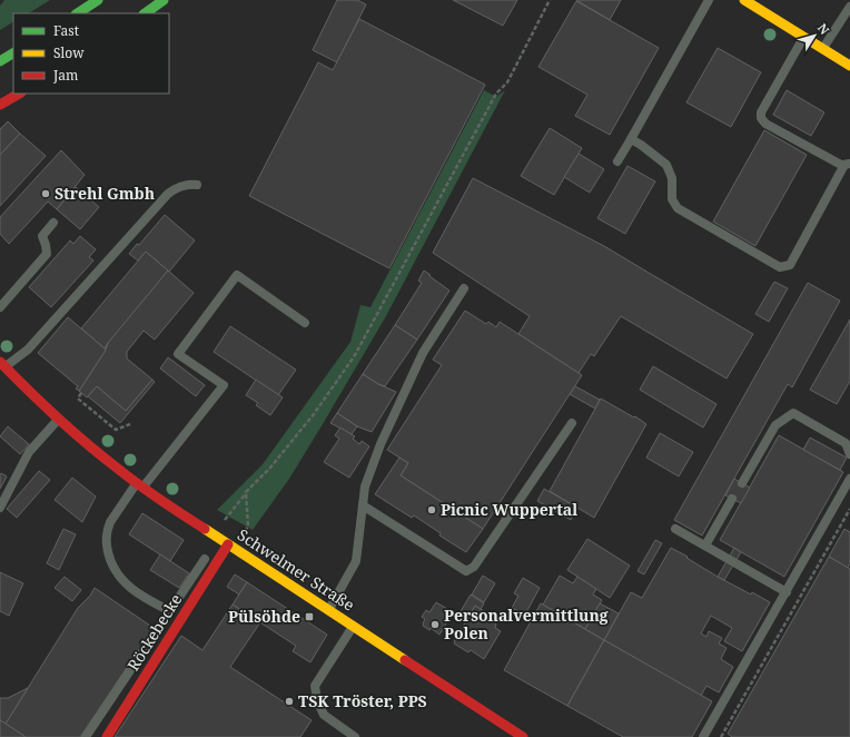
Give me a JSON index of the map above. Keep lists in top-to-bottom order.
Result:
{
  "streets": {
    "main road": ["Schwelmer Straße", "Röckebecke"]
  },
  "crossings": [
    ["Schwelmer Straße", "Röckebecke"]
  ],
  "places": {
    "other": [
      "Strehl Gmbh",
      "Picnic Wuppertal",
      "Personalvermittlung Polen",
      "TSK Tröster, PPS"
    ],
    "transit": ["Pülsöhde"]
  },
  "legend": ["Fast", "Slow", "Jam"],
  "north": "top right"
}
